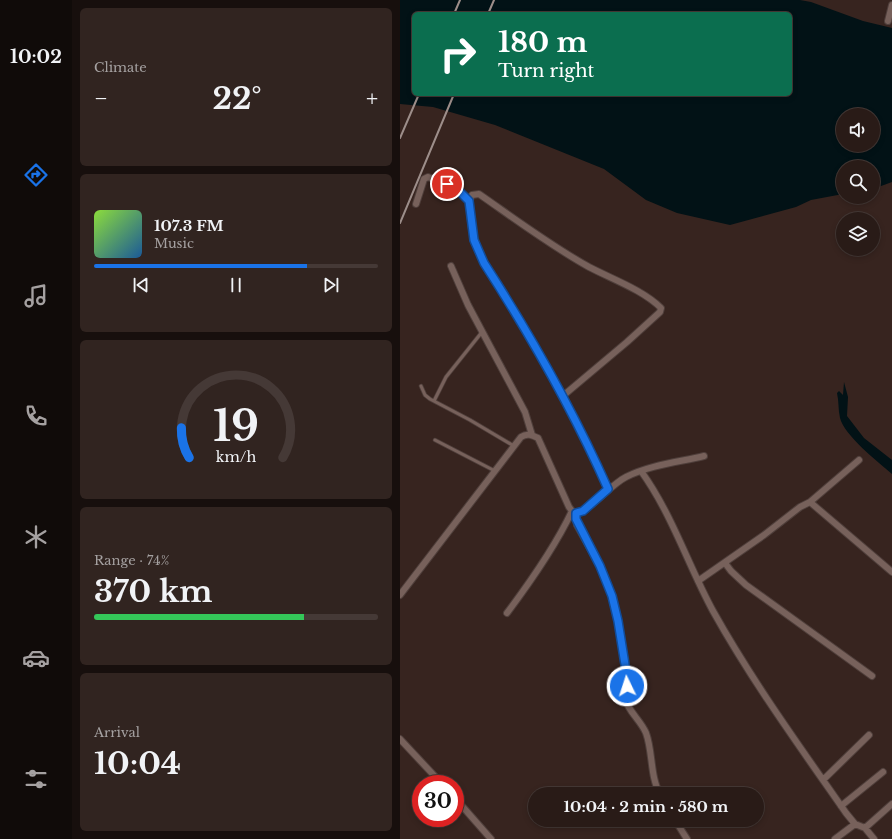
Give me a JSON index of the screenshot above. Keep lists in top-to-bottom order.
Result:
{
  "page": {
    "tabs": "10:02",
    "tile": [
      "Climate",
      ["Range · 74%", "370 km"],
      ["Arrival", "10:04"]
    ],
    "turn": ["180 m", "Turn right"],
    "heat": ["−", "22°", "+"],
    "song": ["107.3 FM", "Music"],
    "limit": "30",
    "trip": "10:04 · 2 min · 580 m",
    "gauge": ["19", "km/h"]
  }
}
